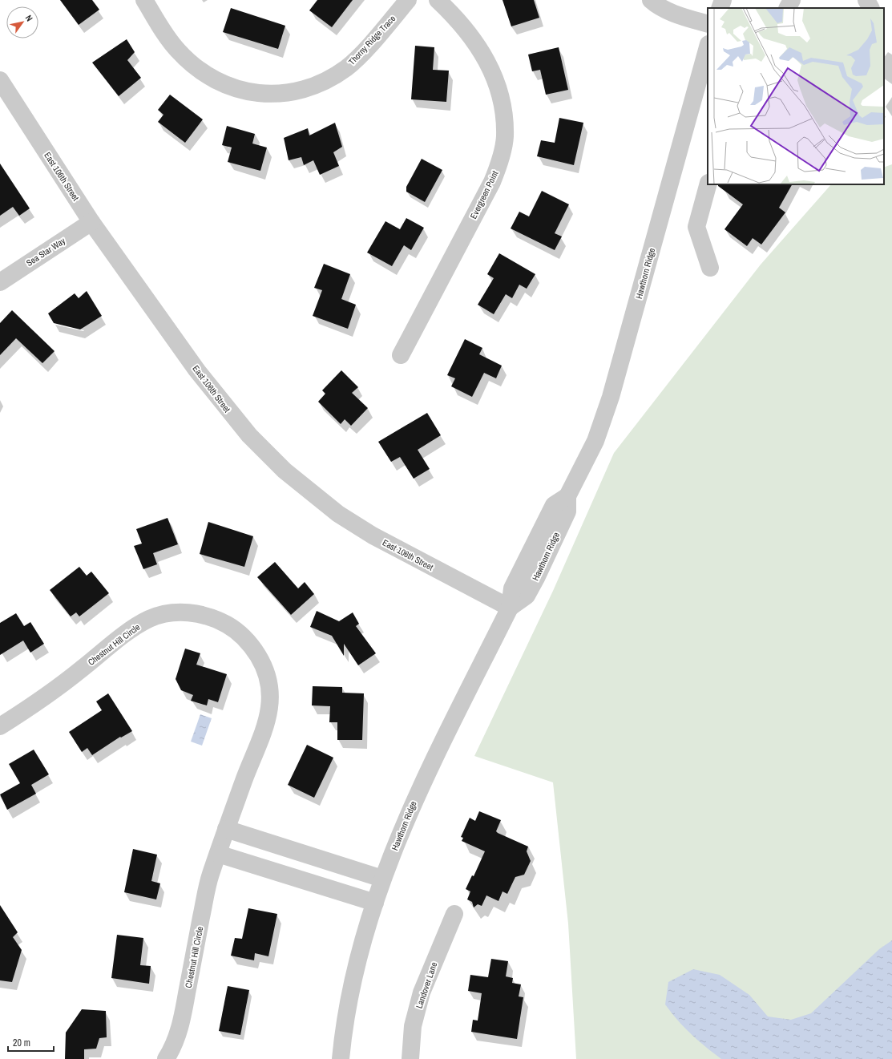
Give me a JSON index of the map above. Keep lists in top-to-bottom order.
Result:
{
  "streets": {
    "street": [
      "Thorny Ridge Trace",
      "East 106th Street",
      "Evergreen Point",
      "Sea Star Way",
      "Hawthorn Ridge",
      "Chestnut Hill Circle",
      "Landover Lane"
    ]
  },
  "crossings": [
    ["East 106th Street", "Sea Star Way"],
    ["East 106th Street", "Hawthorn Ridge"]
  ],
  "scale_bar": "20 m",
  "north": "top right"
}
